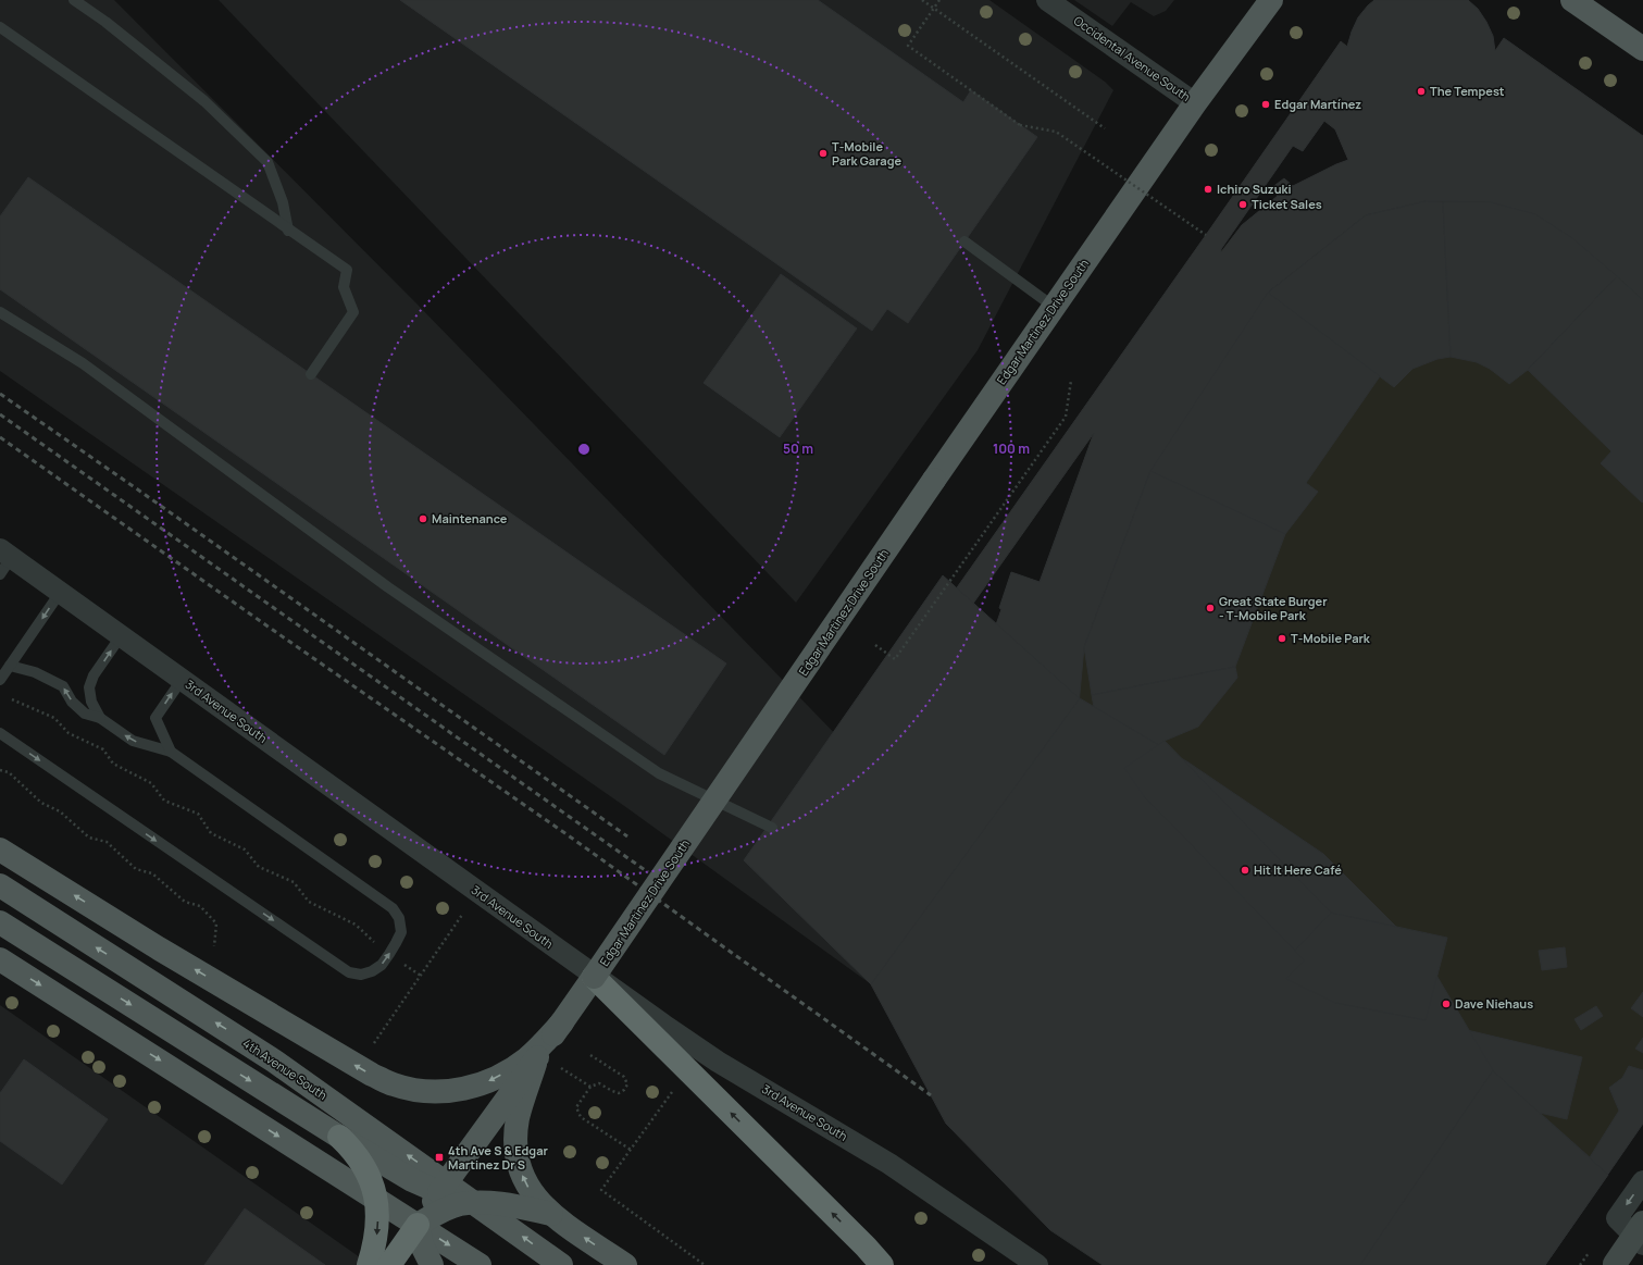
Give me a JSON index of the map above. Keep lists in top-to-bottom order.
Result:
{
  "streets": {
    "main road": ["Edgar Martinez Drive South", "4th Avenue South"],
    "street": ["Occidental Avenue South", "3rd Avenue South"]
  },
  "crossings": [
    ["Occidental Avenue South", "Edgar Martinez Drive South"]
  ],
  "places": {
    "other": [
      "The Tempest",
      "Edgar Martínez",
      "T-Mobile Park Garage",
      "Ichiro Suzuki",
      "Ticket Sales",
      "Maintenance",
      "Great State Burger - T-Mobile Park",
      "T-Mobile Park",
      "Hit It Here Café",
      "Dave Niehaus"
    ],
    "transit": ["4th Ave S & Edgar Martinez Dr S"]
  },
  "rings": ["50 m", "100 m"]
}
